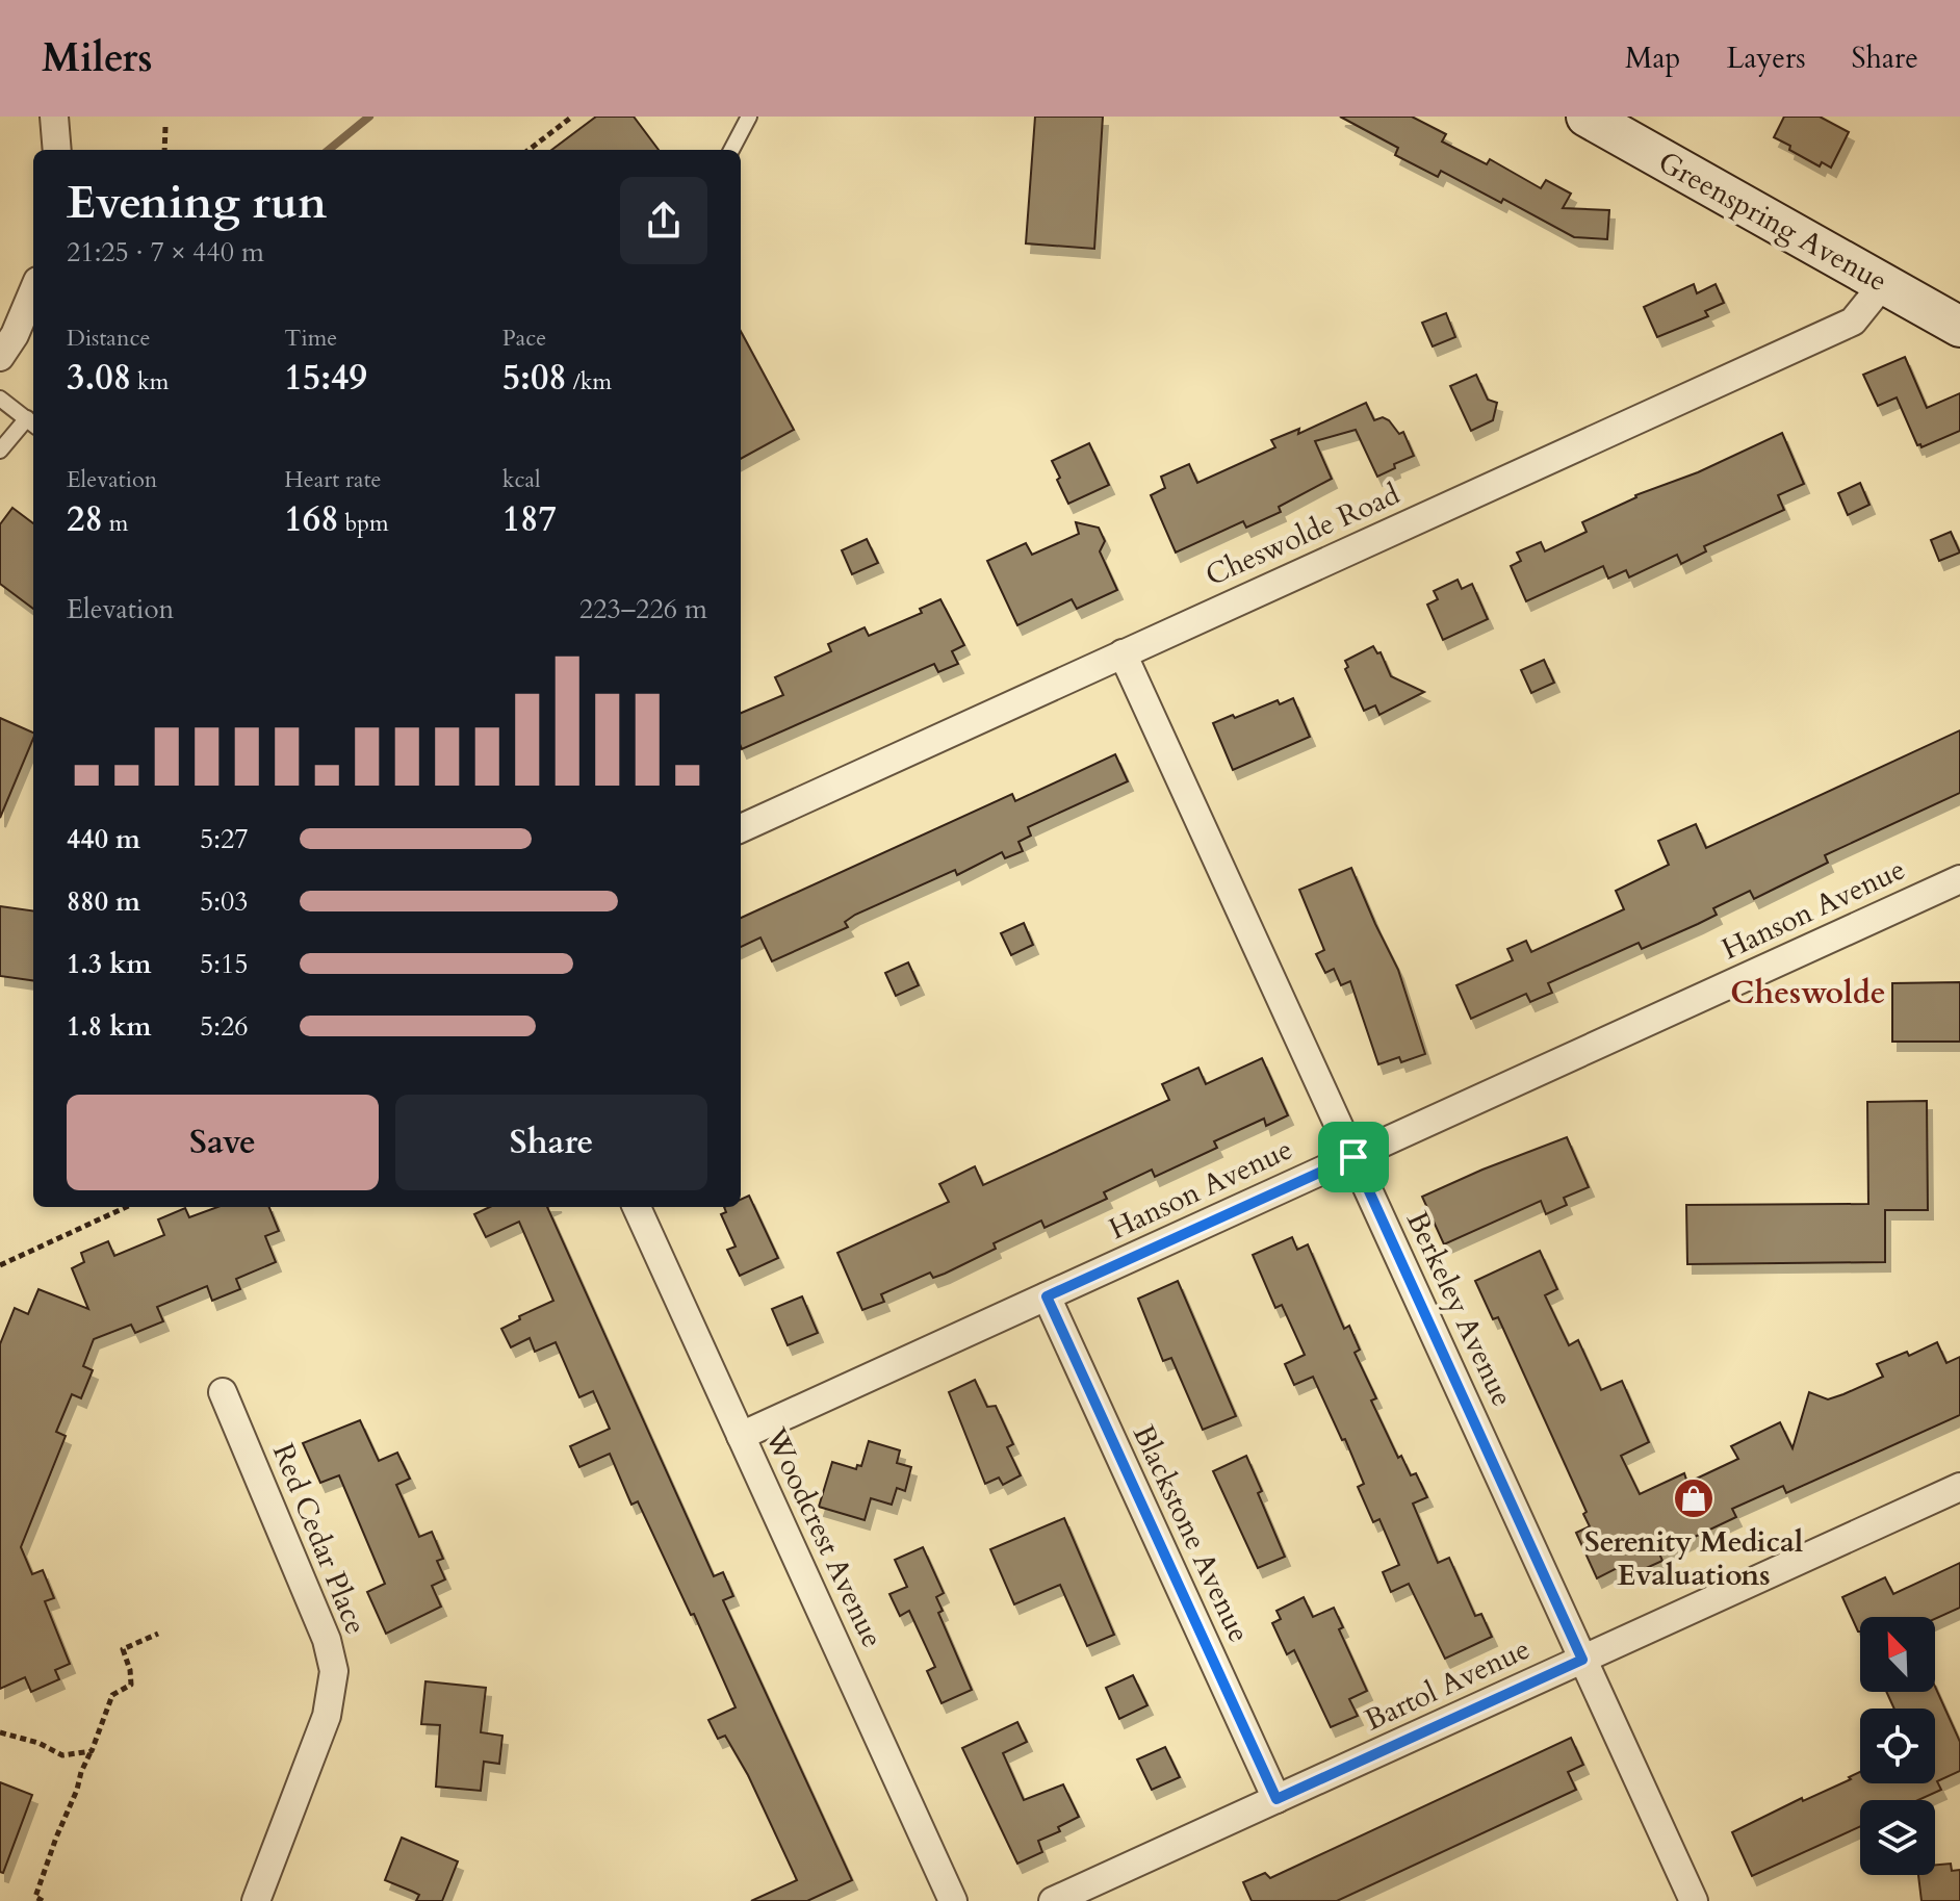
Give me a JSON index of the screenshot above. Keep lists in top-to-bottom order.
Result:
{
  "streets": {
    "main road": ["Greenspring Avenue"],
    "street": [
      "Cheswolde Road",
      "Hanson Avenue",
      "Berkeley Avenue",
      "Blackstone Avenue",
      "Woodcrest Avenue",
      "Red Cedar Place",
      "Bartol Avenue"
    ]
  },
  "crossings": [
    ["Greenspring Avenue", "Cheswolde Road"],
    ["Cheswolde Road", "Berkeley Avenue"],
    ["Hanson Avenue", "Berkeley Avenue"],
    ["Hanson Avenue", "Blackstone Avenue"],
    ["Hanson Avenue", "Woodcrest Avenue"],
    ["Berkeley Avenue", "Bartol Avenue"],
    ["Blackstone Avenue", "Bartol Avenue"]
  ],
  "districts": ["Cheswolde"],
  "places": {
    "shop": ["Serenity Medical Evaluations"]
  },
  "north": "top left",
  "page": {
    "header": "Milers",
    "nav": ["Map", "Layers", "Share"],
    "heading": ["Evening run", "21:25 · 7 × 440 m"],
    "stats": [
      ["Distance", "3.08 km"],
      ["Time", "15:49"],
      ["Pace", "5:08 /km"],
      ["Elevation", "28 m"],
      ["Heart rate", "168 bpm"],
      ["kcal", "187"]
    ],
    "chart": ["Elevation", "223–226 m"],
    "list": [
      {
        "name": "440 m",
        "note": "5:27"
      },
      {
        "name": "880 m",
        "note": "5:03"
      },
      {
        "name": "1.3 km",
        "note": "5:15"
      },
      {
        "name": "1.8 km",
        "note": "5:26"
      }
    ],
    "buttons": ["Save", "Share"]
  }
}
